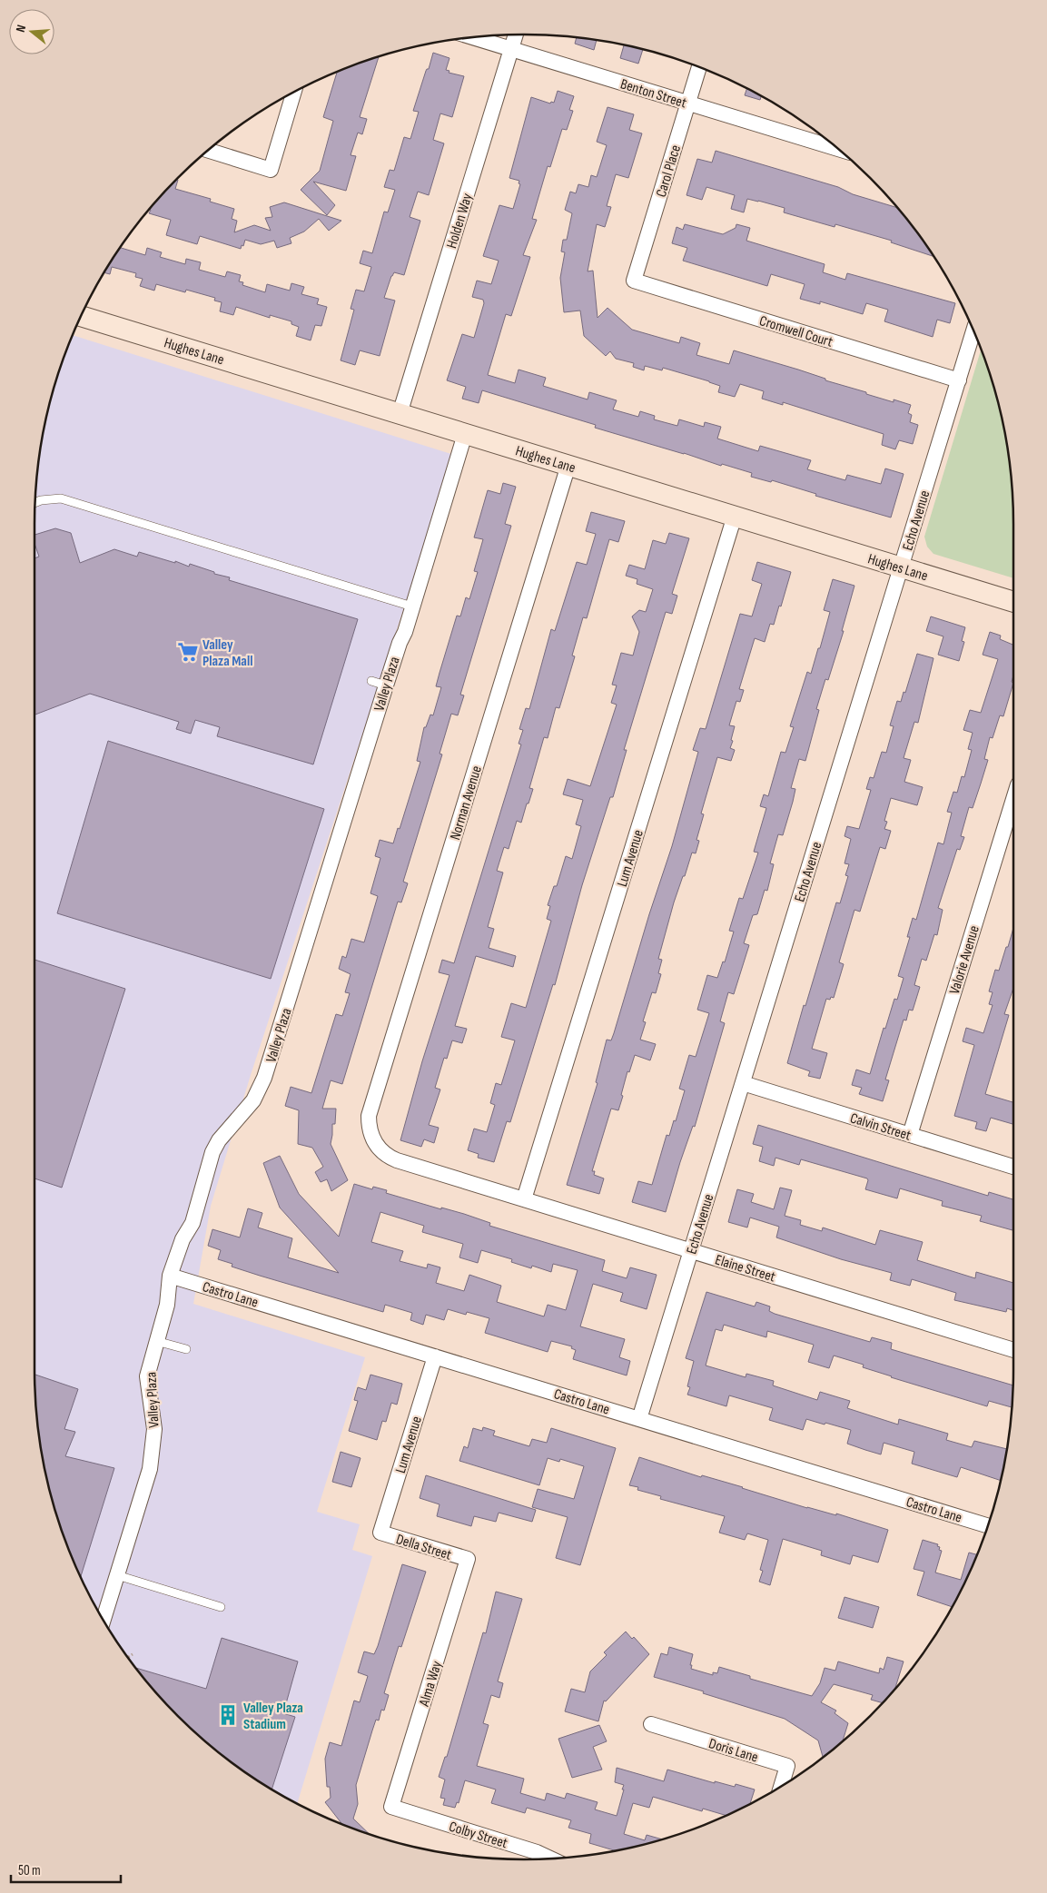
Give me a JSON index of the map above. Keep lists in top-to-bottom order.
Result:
{
  "streets": {
    "street": [
      "Benton Street",
      "Carol Place",
      "Holden Way",
      "Cromwell Court",
      "Hughes Lane",
      "Echo Avenue",
      "Valley Plaza",
      "Norman Avenue",
      "Lum Avenue",
      "Valorie Avenue",
      "Calvin Street",
      "Elaine Street",
      "Castro Lane",
      "Della Street",
      "Alma Way",
      "Doris Lane",
      "Colby Street"
    ]
  },
  "crossings": [
    ["Benton Street", "Carol Place"],
    ["Benton Street", "Holden Way"],
    ["Carol Place", "Cromwell Court"],
    ["Holden Way", "Hughes Lane"],
    ["Cromwell Court", "Echo Avenue"],
    ["Hughes Lane", "Echo Avenue"],
    ["Hughes Lane", "Valley Plaza"],
    ["Hughes Lane", "Norman Avenue"],
    ["Hughes Lane", "Lum Avenue"],
    ["Echo Avenue", "Calvin Street"],
    ["Echo Avenue", "Elaine Street"],
    ["Echo Avenue", "Castro Lane"],
    ["Valley Plaza", "Castro Lane"],
    ["Norman Avenue", "Elaine Street"],
    ["Lum Avenue", "Elaine Street"],
    ["Lum Avenue", "Castro Lane"],
    ["Lum Avenue", "Della Street"],
    ["Valorie Avenue", "Calvin Street"],
    ["Della Street", "Alma Way"],
    ["Alma Way", "Colby Street"]
  ],
  "places": {
    "supermarket": ["Valley Plaza Mall"],
    "building": ["Valley Plaza Stadium"]
  },
  "scale_bar": "50 m",
  "north": "left"
}
